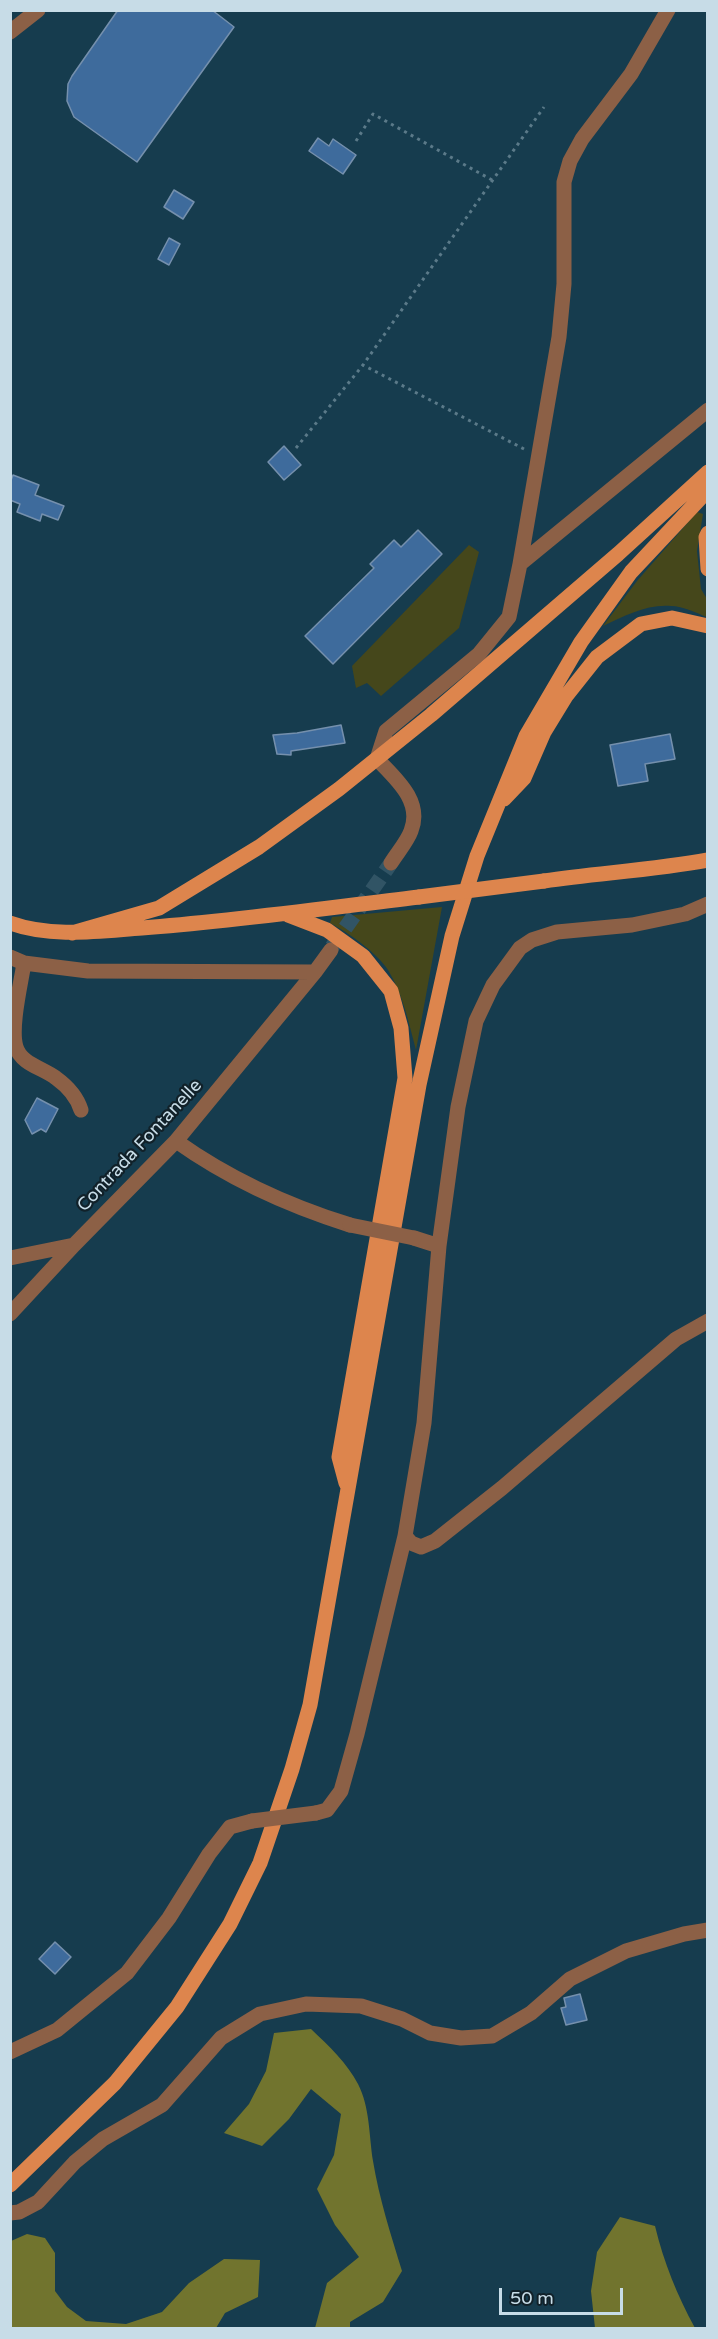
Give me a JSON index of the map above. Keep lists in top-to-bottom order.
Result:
{
  "streets": {
    "street": ["Contrada Fontanelle"]
  },
  "scale_bar": "50 m"
}
